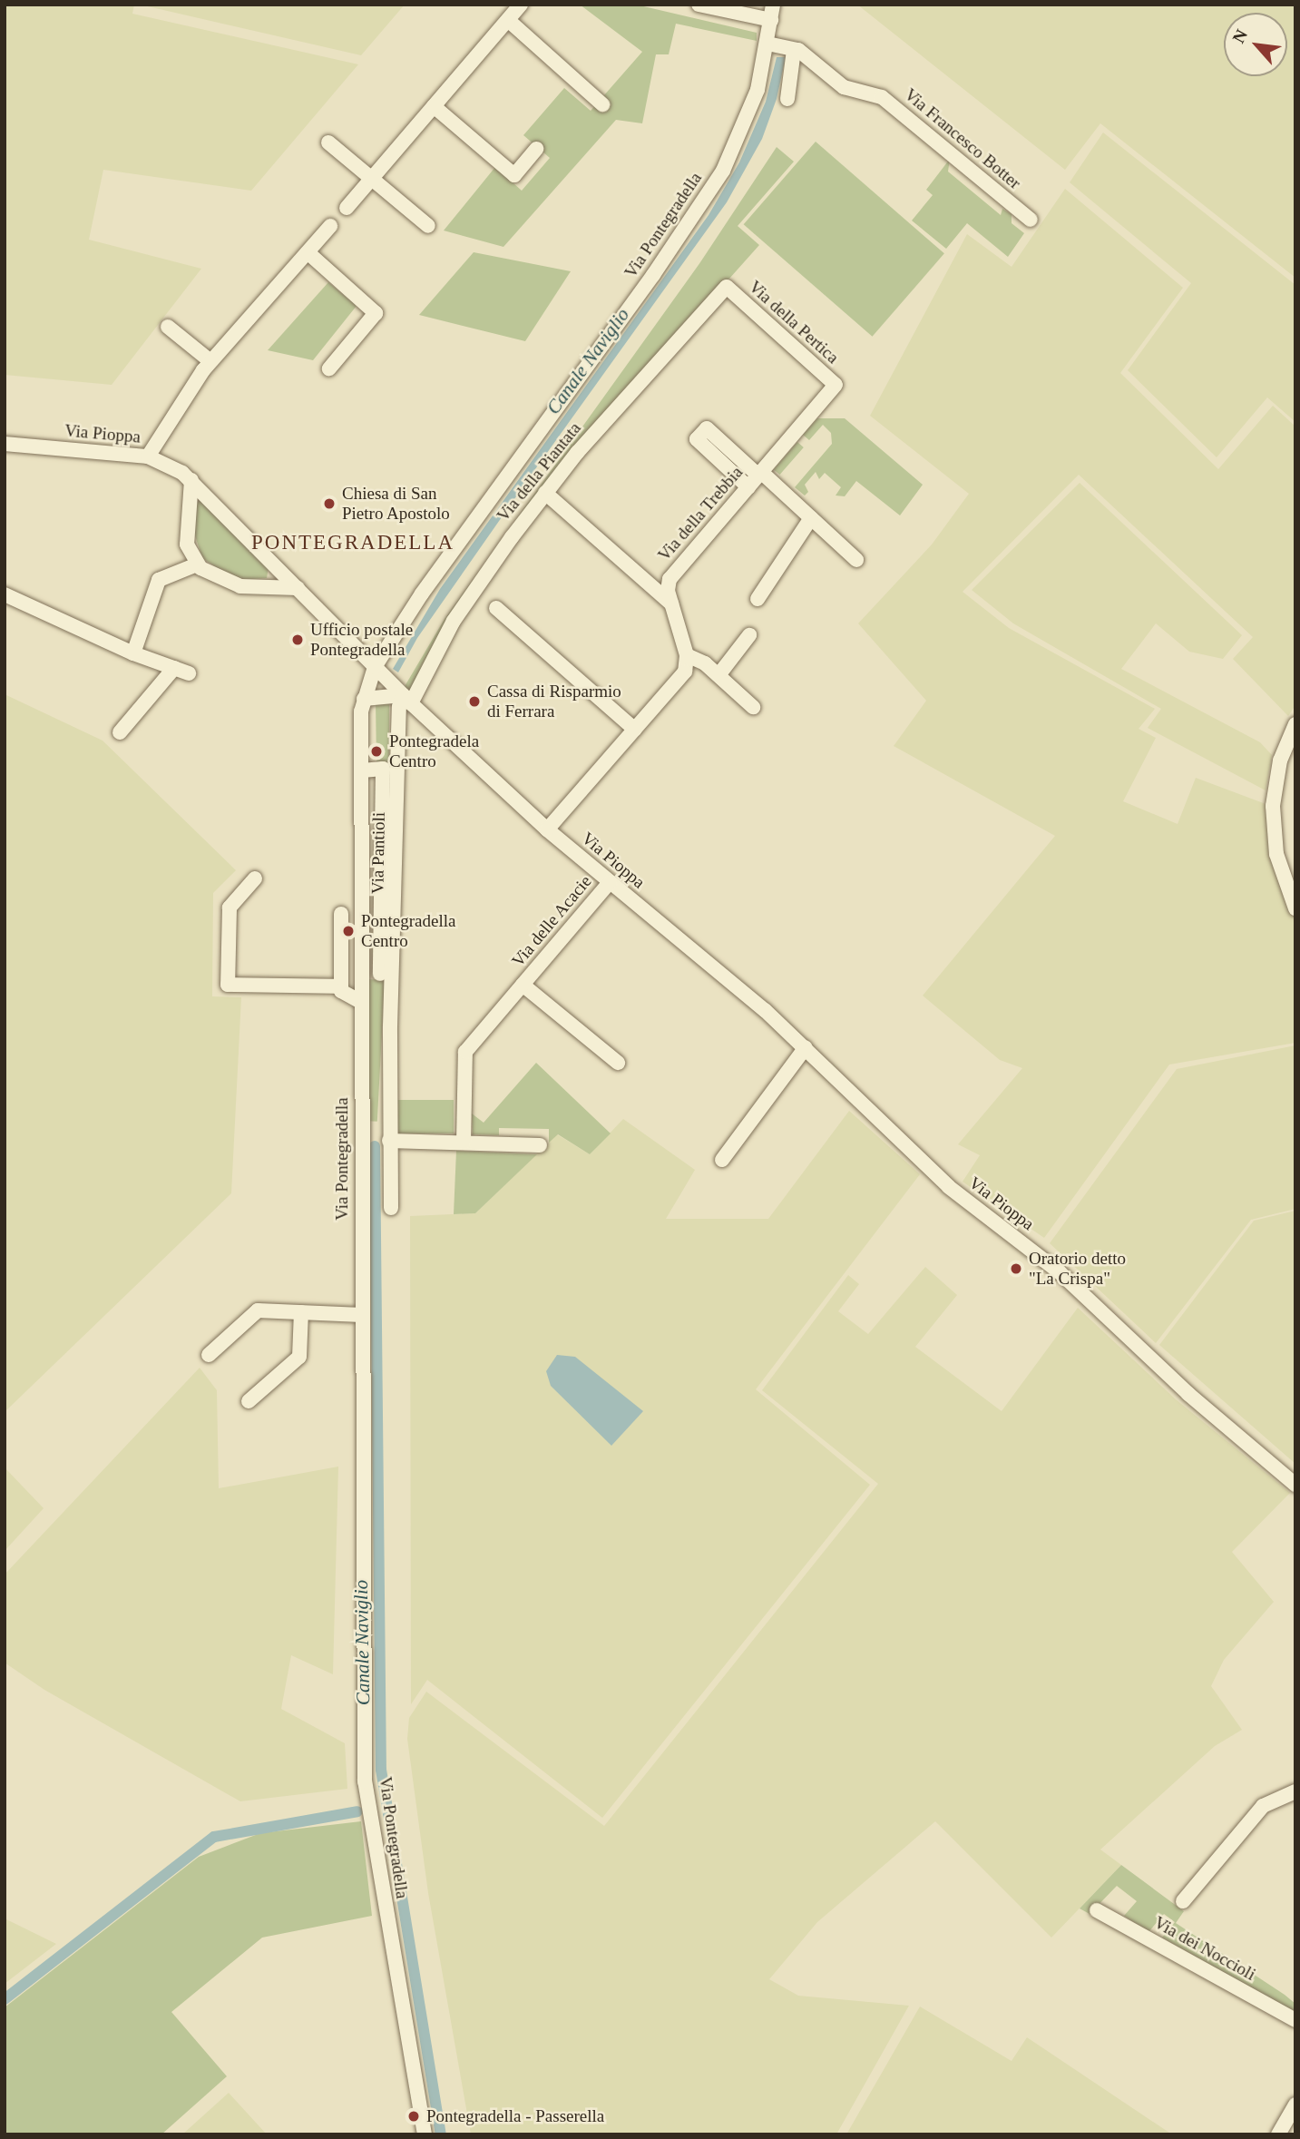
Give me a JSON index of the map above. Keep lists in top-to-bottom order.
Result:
{
  "streets": {
    "street": [
      "Via Francesco Botter",
      "Via Pontegradella",
      "Via della Pertica",
      "Via Pioppa",
      "Via della Piantata",
      "Via della Trebbia",
      "Via Pantioli",
      "Via delle Acacie",
      "Via dei Noccioli"
    ]
  },
  "crossings": [
    ["Via Francesco Botter", "Via Pontegradella"],
    ["Via Pontegradella", "Via Pioppa"],
    ["Via della Pertica", "Via della Piantata"],
    ["Via della Pertica", "Via della Trebbia"],
    ["Via Pioppa", "Via della Piantata"],
    ["Via Pioppa", "Via Pantioli"],
    ["Via Pioppa", "Via delle Acacie"],
    ["Via della Piantata", "Via Pantioli"]
  ],
  "districts": ["PONTEGRADELLA"],
  "water": ["Canale Naviglio"],
  "places": [
    "Chiesa di San Pietro Apostolo",
    "Ufficio postale Pontegradella",
    "Cassa di Risparmio di Ferrara",
    "Pontegradela Centro",
    "Pontegradella Centro",
    "Oratorio detto \"La Crispa\"",
    "Pontegradella - Passerella"
  ],
  "north": "top left"
}
